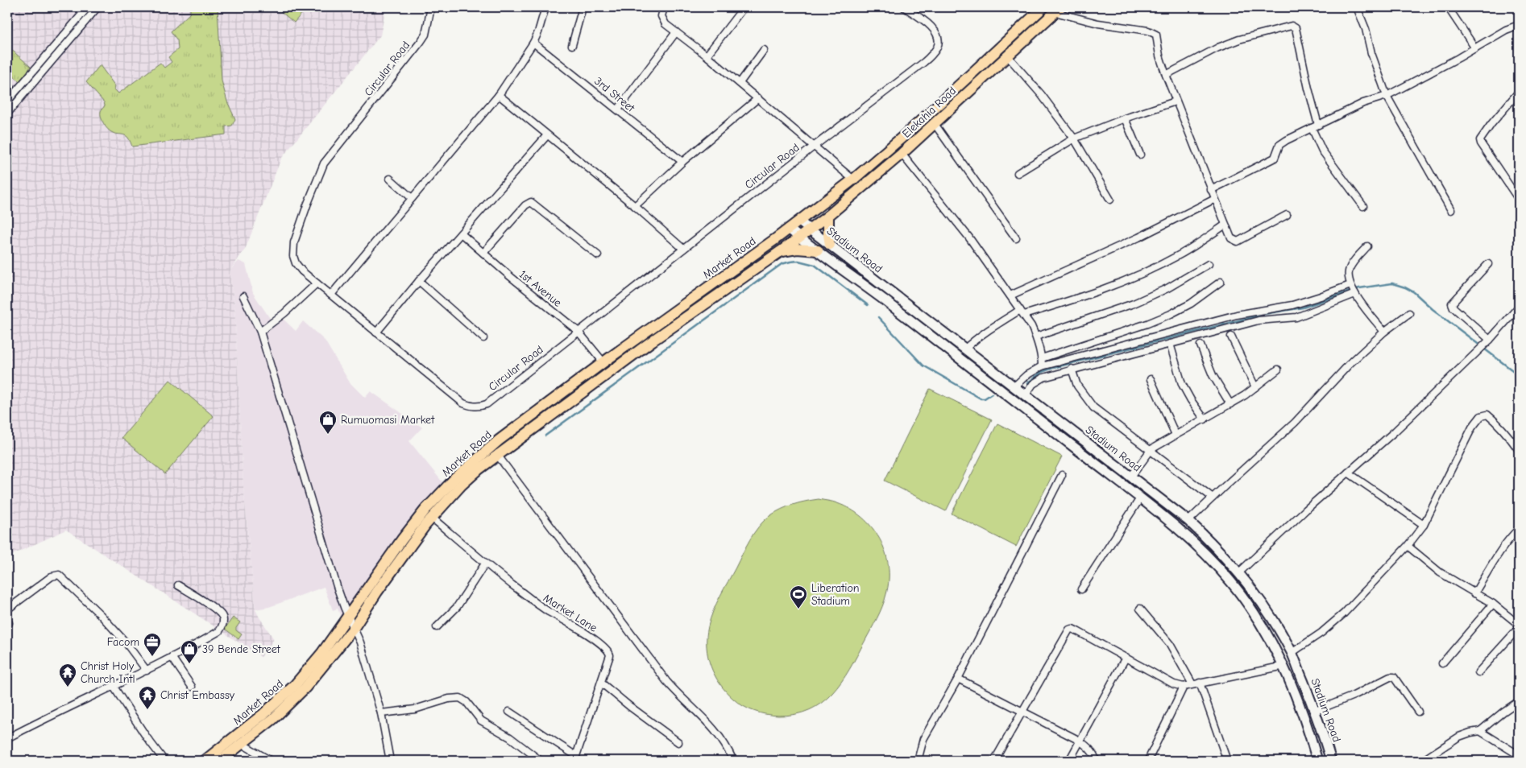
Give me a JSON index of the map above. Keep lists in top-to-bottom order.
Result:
{
  "streets": {
    "main road": ["Elekahia Road", "Stadium Road", "Market Road"],
    "street": [
      "Circular Road",
      "3rd Street",
      "1st Avenue",
      "Market Lane"
    ]
  },
  "crossings": [
    ["Circular Road", "1st Avenue"],
    ["Elekahia Road", "Stadium Road"],
    ["Elekahia Road", "Market Road"],
    ["Stadium Road", "Market Road"],
    ["Market Road", "1st Avenue"],
    ["Market Road", "Market Lane"]
  ],
  "places": {
    "shop": ["Rumuomasi Market", "39 Bende Street"],
    "sports": ["Liberation Stadium"],
    "office": ["Facom"],
    "temple": ["Christ Holy Church Intl", "Christ Embassy"]
  }
}
